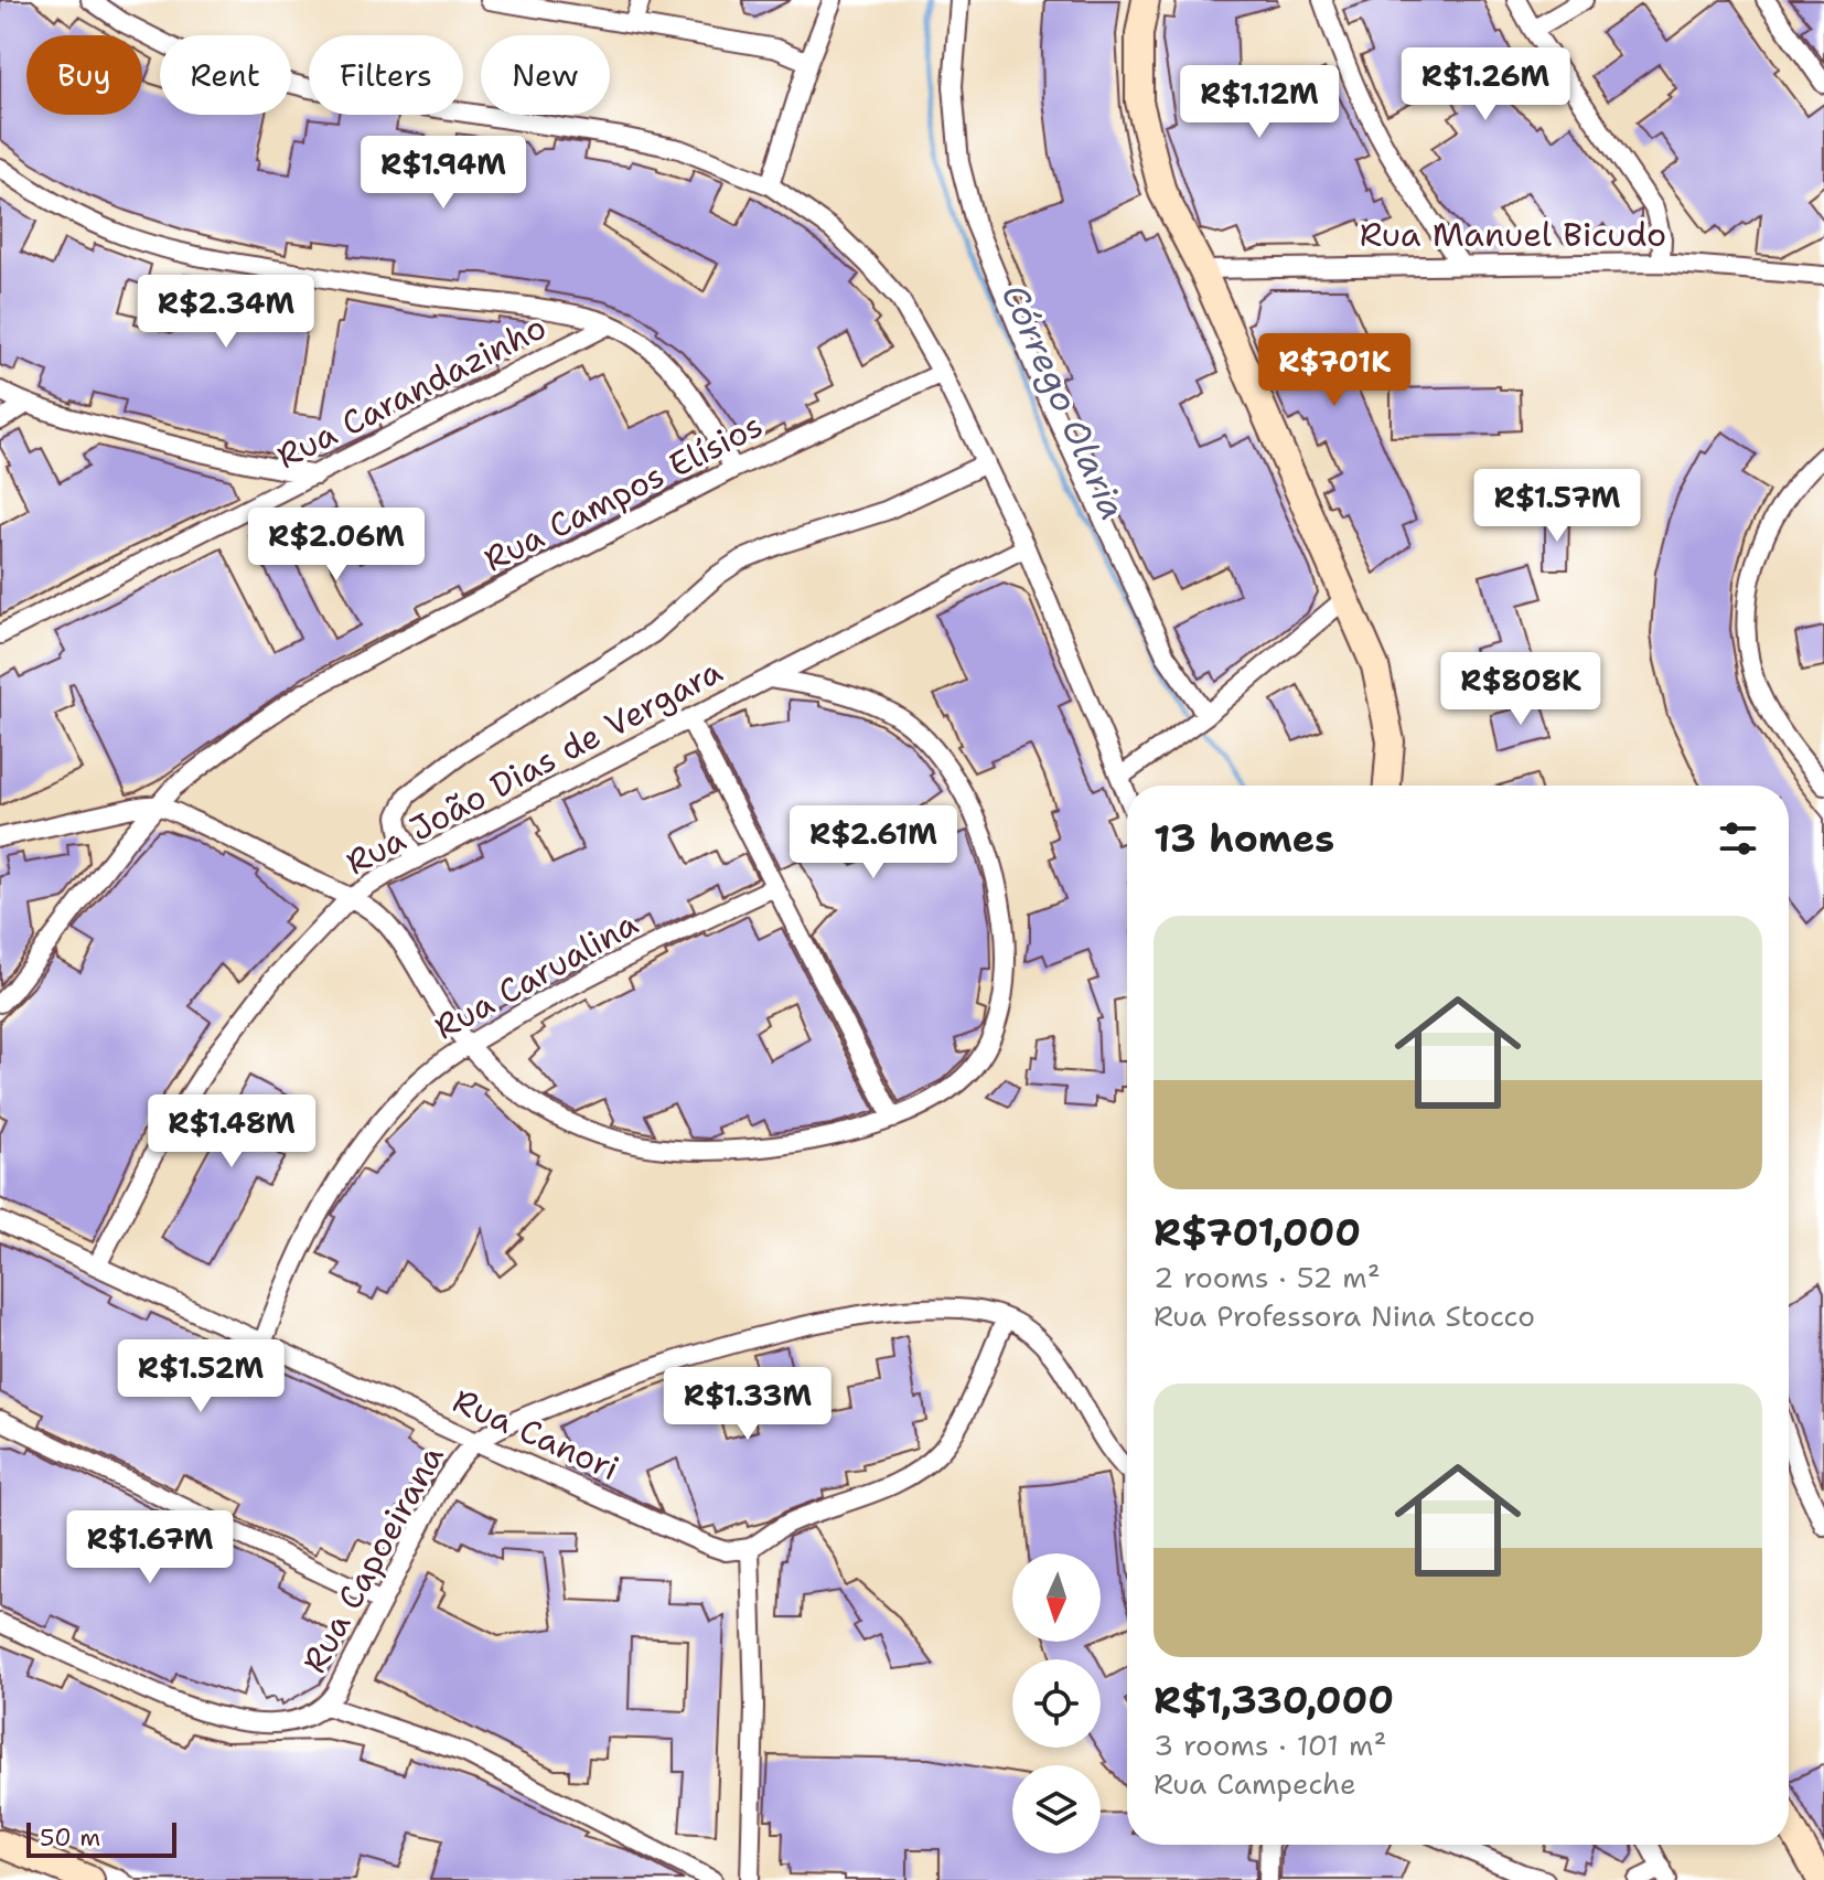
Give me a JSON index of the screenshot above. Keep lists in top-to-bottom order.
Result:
{
  "streets": {
    "street": [
      "Rua Manuel Bicudo",
      "Rua Carandazinho",
      "Rua Campos Elísios",
      "Rua João Dias de Vergara",
      "Rua Carualina",
      "Rua Canori",
      "Rua Capoeirana"
    ]
  },
  "crossings": [
    ["Rua João Dias de Vergara", "Rua Canori"],
    ["Rua Carualina", "Rua Canori"],
    ["Rua Canori", "Rua Capoeirana"]
  ],
  "water": ["Córrego Olaria"],
  "scale_bar": "50 m",
  "north": "bottom",
  "page": {
    "chip": [
      "Buy",
      "Rent",
      "Filters",
      "New"
    ],
    "price": [
      "R$1.26M",
      "R$1.12M",
      "R$1.94M",
      "R$2.34M",
      "R$701K",
      "R$1.57M",
      "R$2.06M",
      "R$808K",
      "R$2.61M",
      "R$1.48M",
      "R$1.52M",
      "R$1.33M",
      "R$1.67M"
    ],
    "heading": "13 homes",
    "list": [
      {
        "name": "R$701,000",
        "note": "2 rooms · 52 m² · Rua Professora Nina Stocco"
      },
      {
        "name": "R$1,330,000",
        "note": "3 rooms · 101 m² · Rua Campeche"
      }
    ],
    "scale": "50 m"
  }
}
